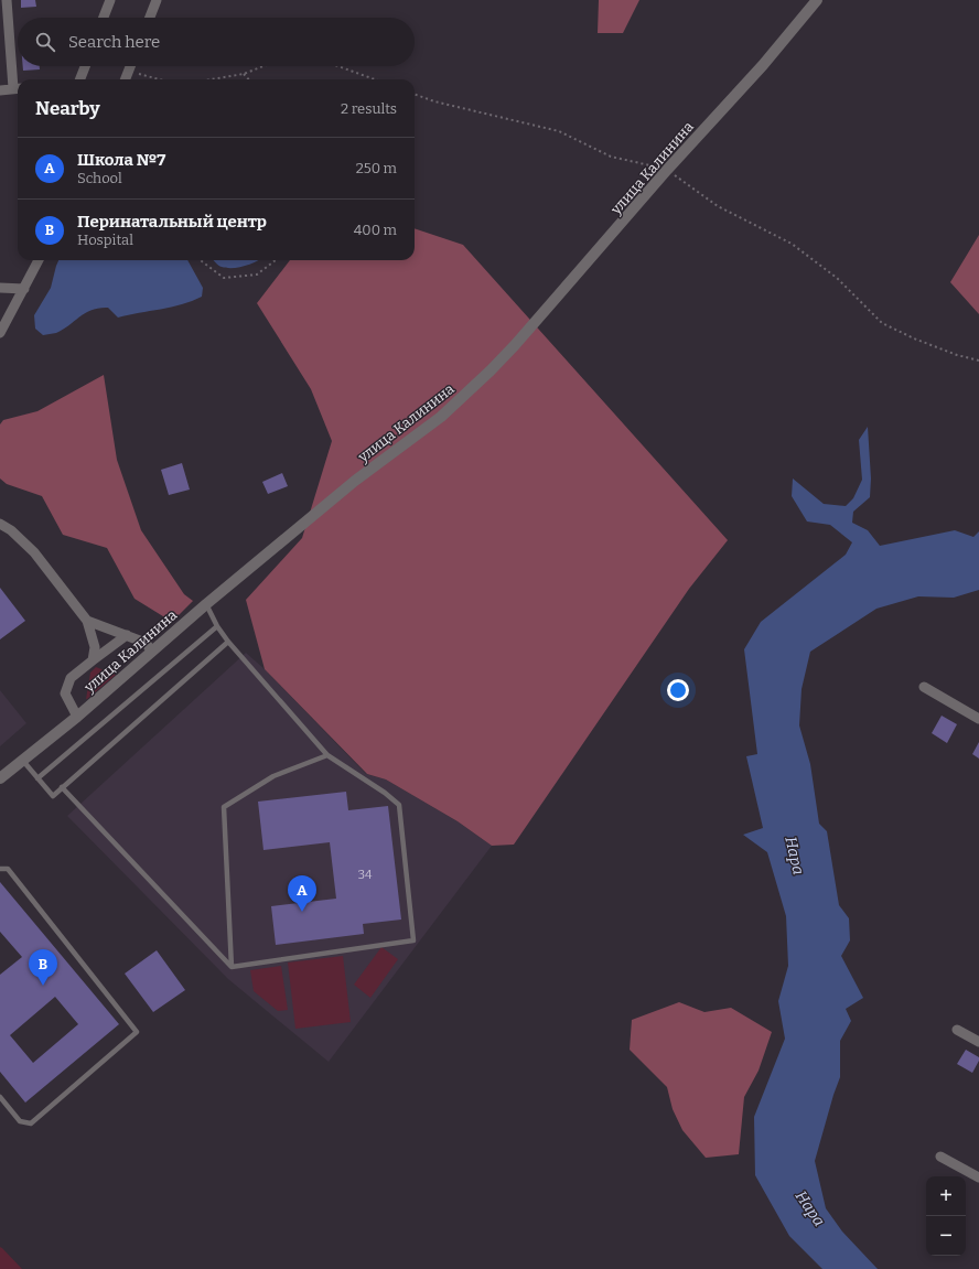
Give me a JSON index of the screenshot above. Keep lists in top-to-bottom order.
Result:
{
  "streets": {
    "street": ["улица Калинина"]
  },
  "water": ["Нара"],
  "house_numbers": ["34"],
  "page": {
    "search": "Search here",
    "heading": ["Nearby", "2 results"],
    "list": [
      {
        "mark": "A",
        "name": "Школа №7",
        "note": "School",
        "value": "250 m"
      },
      {
        "mark": "B",
        "name": "Перинатальный центр",
        "note": "Hospital",
        "value": "400 m"
      }
    ],
    "pins": ["A", "B"],
    "map_buttons": ["+", "−"]
  }
}
